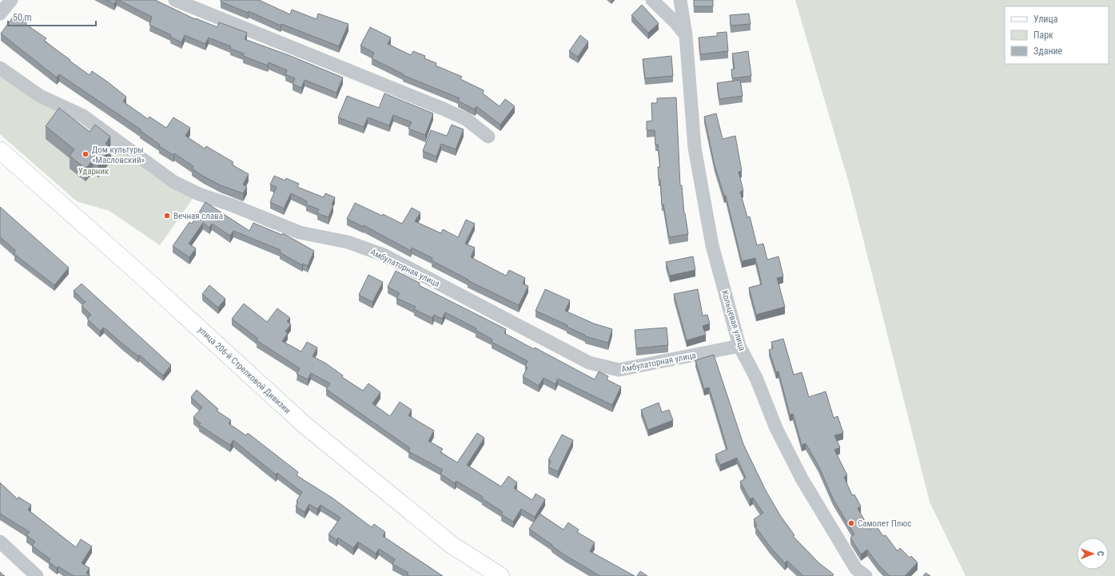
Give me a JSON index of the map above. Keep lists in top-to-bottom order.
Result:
{
  "streets": {
    "main road": ["улица 206-й Стрелковой Дивизии"],
    "street": ["Амбулаторная улица", "Кольцевая улица"]
  },
  "crossings": [
    ["Амбулаторная улица", "Кольцевая улица"]
  ],
  "parks": ["Ударник"],
  "places": ["Дом культуры «Масловский»", "Вечная слава", "Самолет Плюс"],
  "legend": ["Улица", "Парк", "Здание"],
  "scale_bar": "50 m",
  "north": "right"
}
